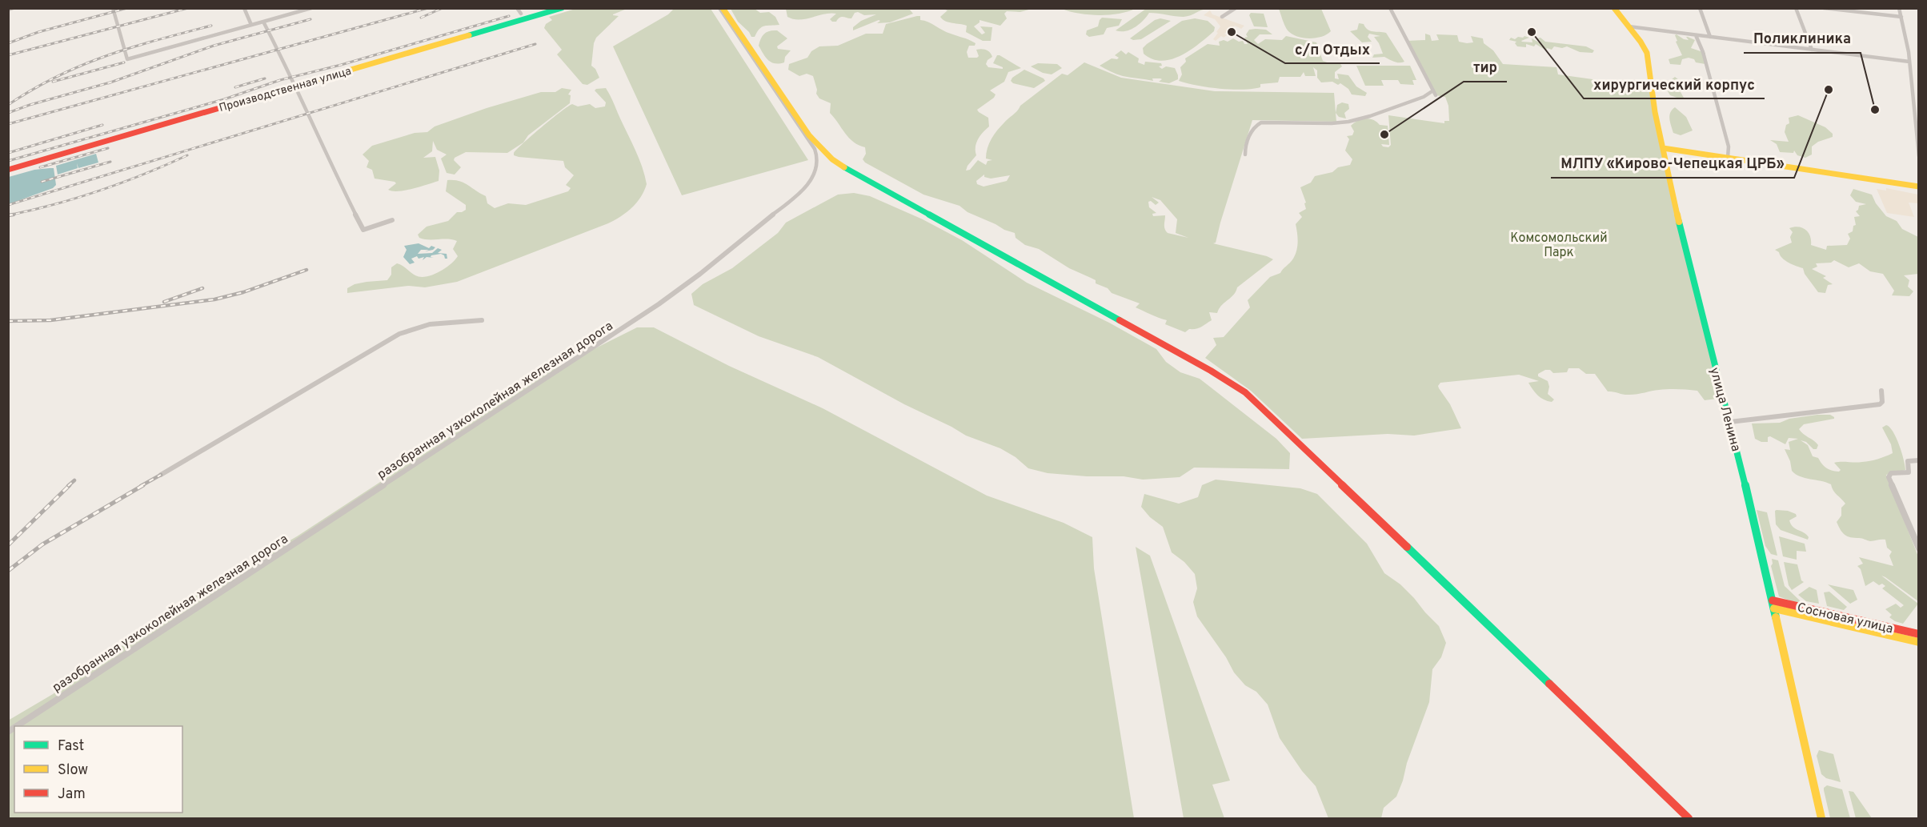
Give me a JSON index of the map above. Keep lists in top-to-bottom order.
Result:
{
  "streets": {
    "street": [
      "Производственная улица",
      "разобранная узкоколейная железная дорога",
      "улица Ленина",
      "Сосновая улица"
    ]
  },
  "crossings": [
    ["улица Ленина", "Сосновая улица"]
  ],
  "parks": ["Комсомольский Парк"],
  "places": [
    "с/п Отдых",
    "хирургический корпус",
    "МЛПУ «Кирово-Чепецкая ЦРБ»",
    "Поликлиника",
    "тир"
  ],
  "legend": ["Fast", "Slow", "Jam"]
}
